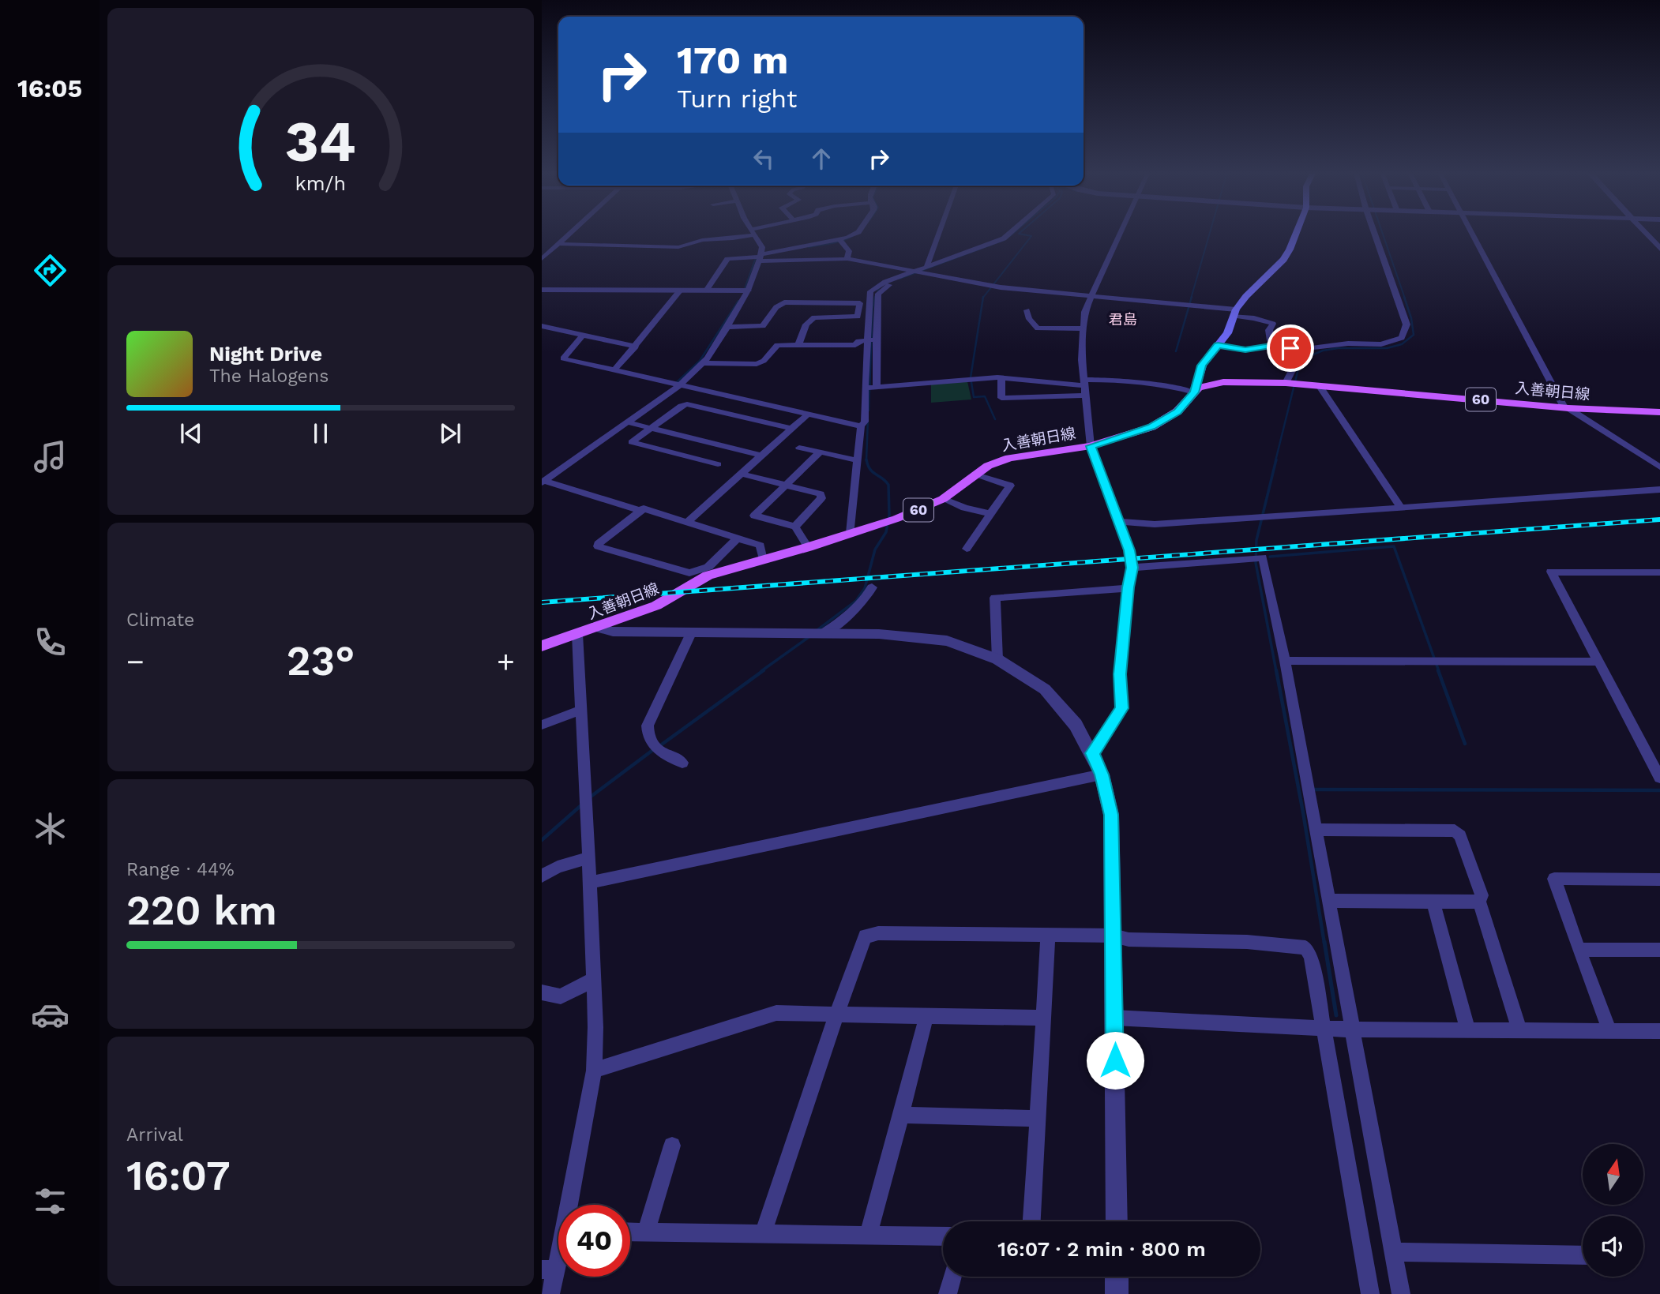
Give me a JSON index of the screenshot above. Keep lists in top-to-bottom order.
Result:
{
  "streets": {
    "main road": ["入善朝日線", "60"]
  },
  "districts": ["君島"],
  "north": "top",
  "page": {
    "tabs": "16:05",
    "turn": ["170 m", "Turn right"],
    "song": ["Night Drive", "The Halogens"],
    "tile": [
      "Climate",
      ["Range · 44%", "220 km"],
      ["Arrival", "16:07"]
    ],
    "heat": ["−", "23°", "+"],
    "limit": "40",
    "trip": "16:07 · 2 min · 800 m",
    "gauge": ["34", "km/h"]
  }
}
